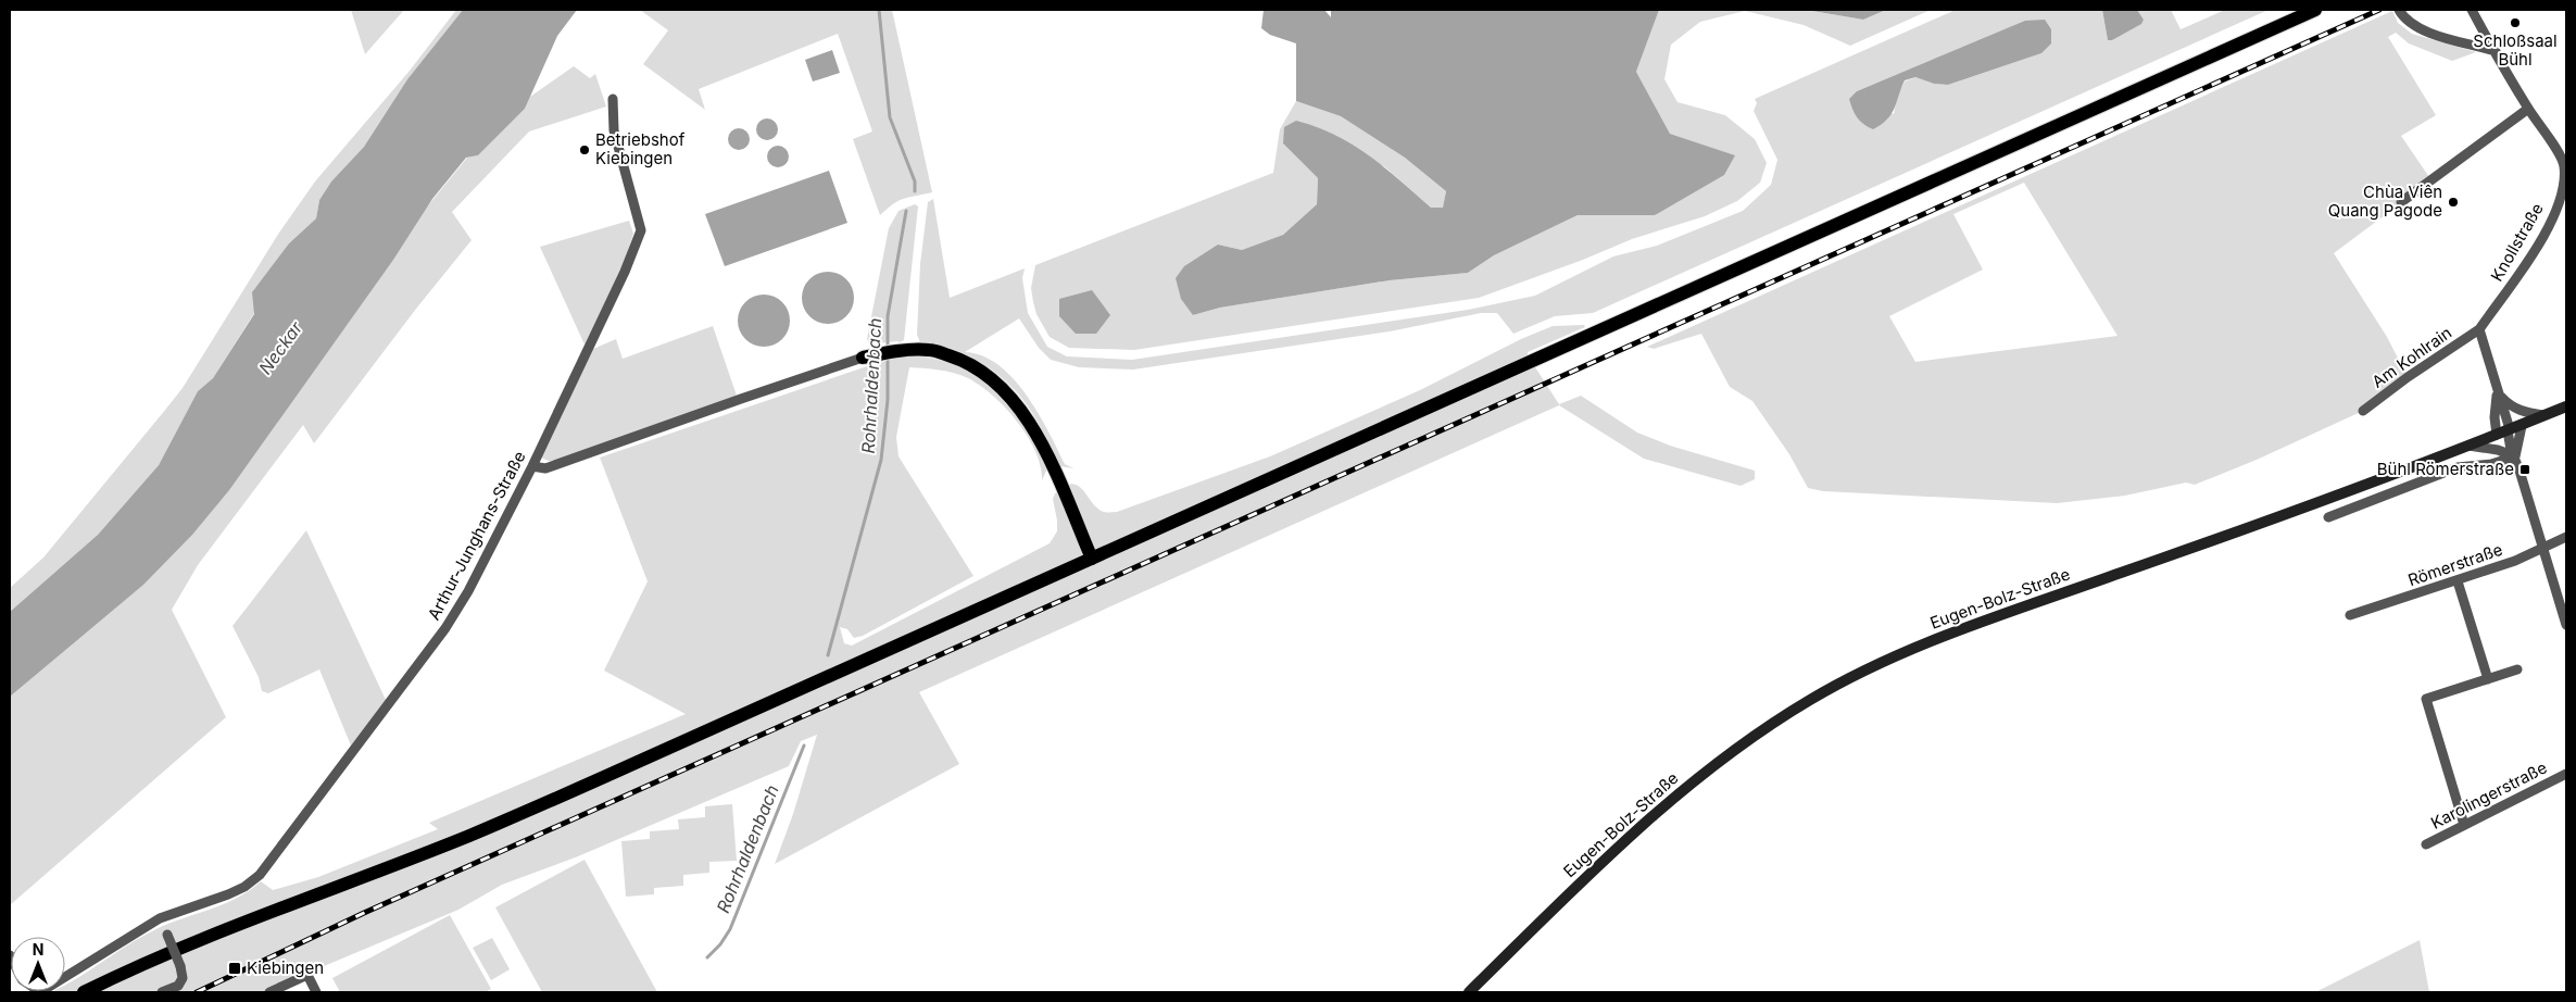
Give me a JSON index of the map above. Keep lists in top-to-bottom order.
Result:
{
  "streets": {
    "street": [
      "Knollstraße",
      "Am Kohlrain",
      "Arthur-Junghans-Straße",
      "Römerstraße",
      "Eugen-Bolz-Straße",
      "Karolingerstraße"
    ]
  },
  "crossings": [
    ["Knollstraße", "Am Kohlrain"]
  ],
  "water": ["Neckar", "Rohrhaldenbach"],
  "places": {
    "other": ["Schloßsaal Bühl", "Betriebshof Kiebingen", "Chùa Viên Quang Pagode"],
    "transit": ["Bühl Römerstraße", "Kiebingen"]
  },
  "north": "top"
}
